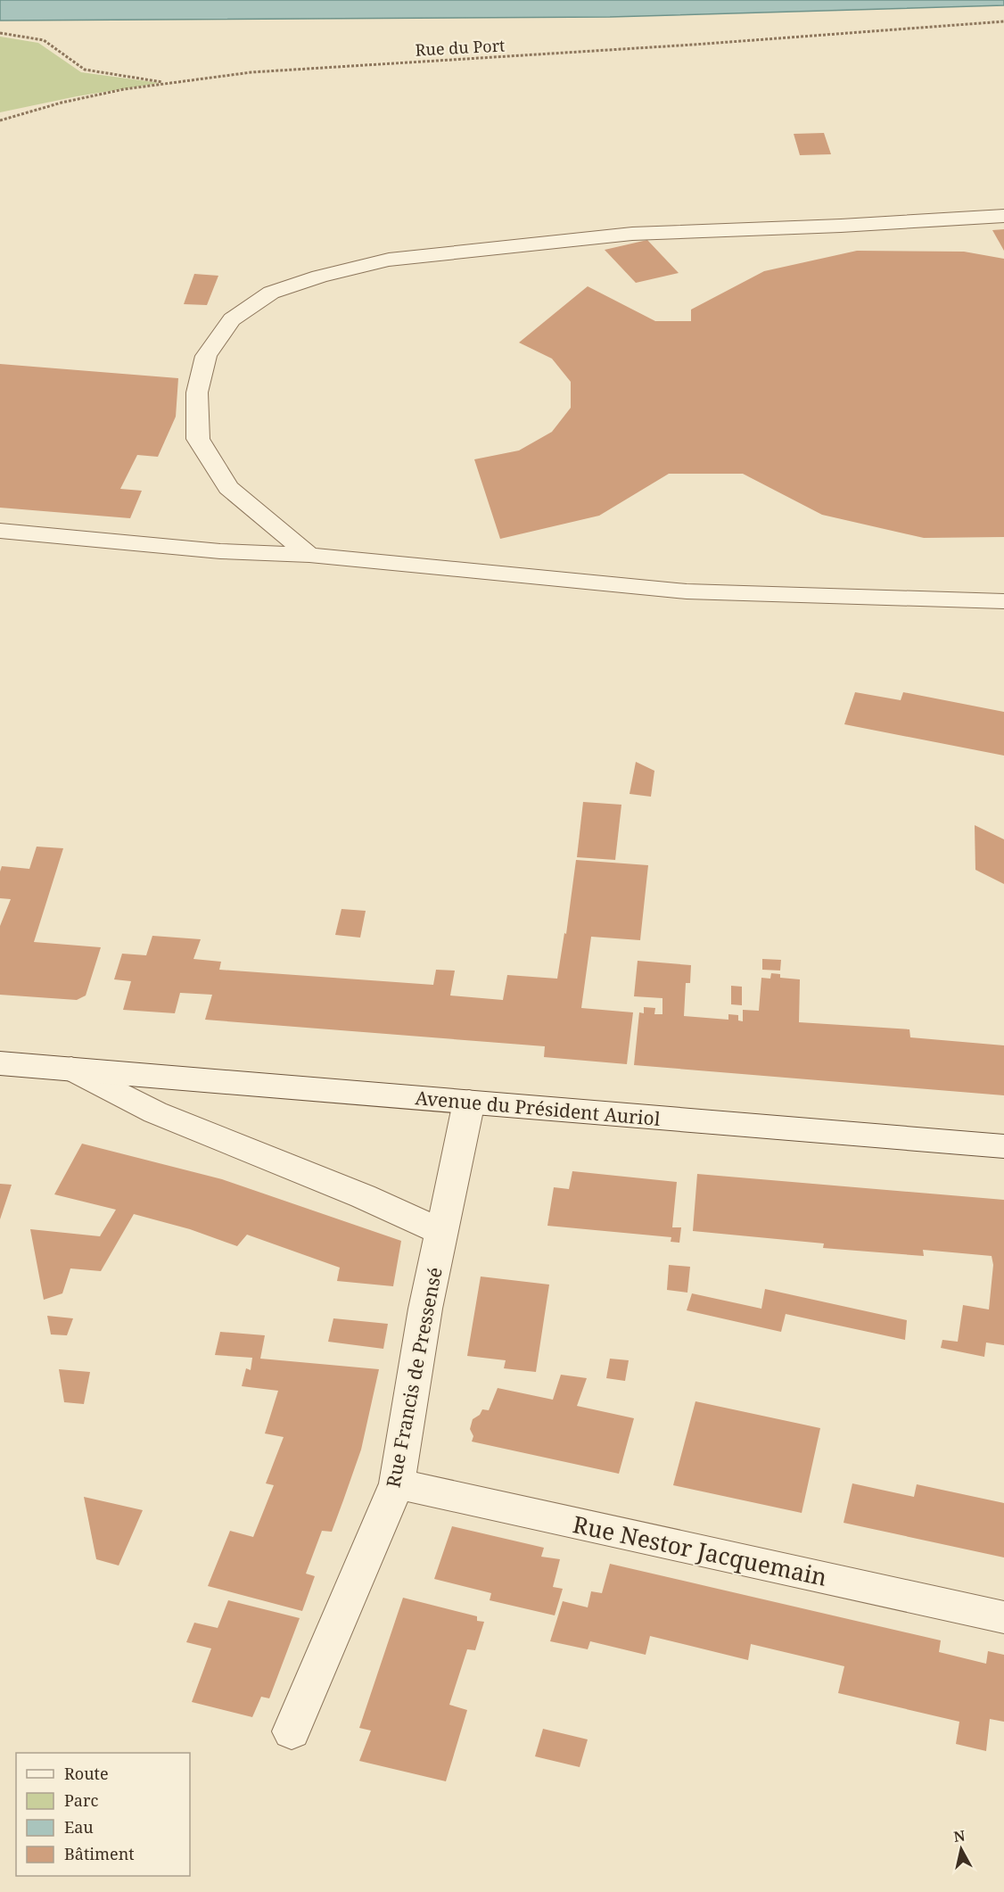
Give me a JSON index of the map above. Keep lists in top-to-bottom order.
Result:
{
  "streets": {
    "street": ["Avenue du Président Auriol", "Rue Francis de Pressensé", "Rue Nestor Jacquemain"],
    "path": ["Rue du Port"]
  },
  "crossings": [
    ["Avenue du Président Auriol", "Rue Francis de Pressensé"],
    ["Rue Francis de Pressensé", "Rue Nestor Jacquemain"]
  ],
  "legend": [
    "Route",
    "Parc",
    "Eau",
    "Bâtiment"
  ],
  "north": "top"
}
